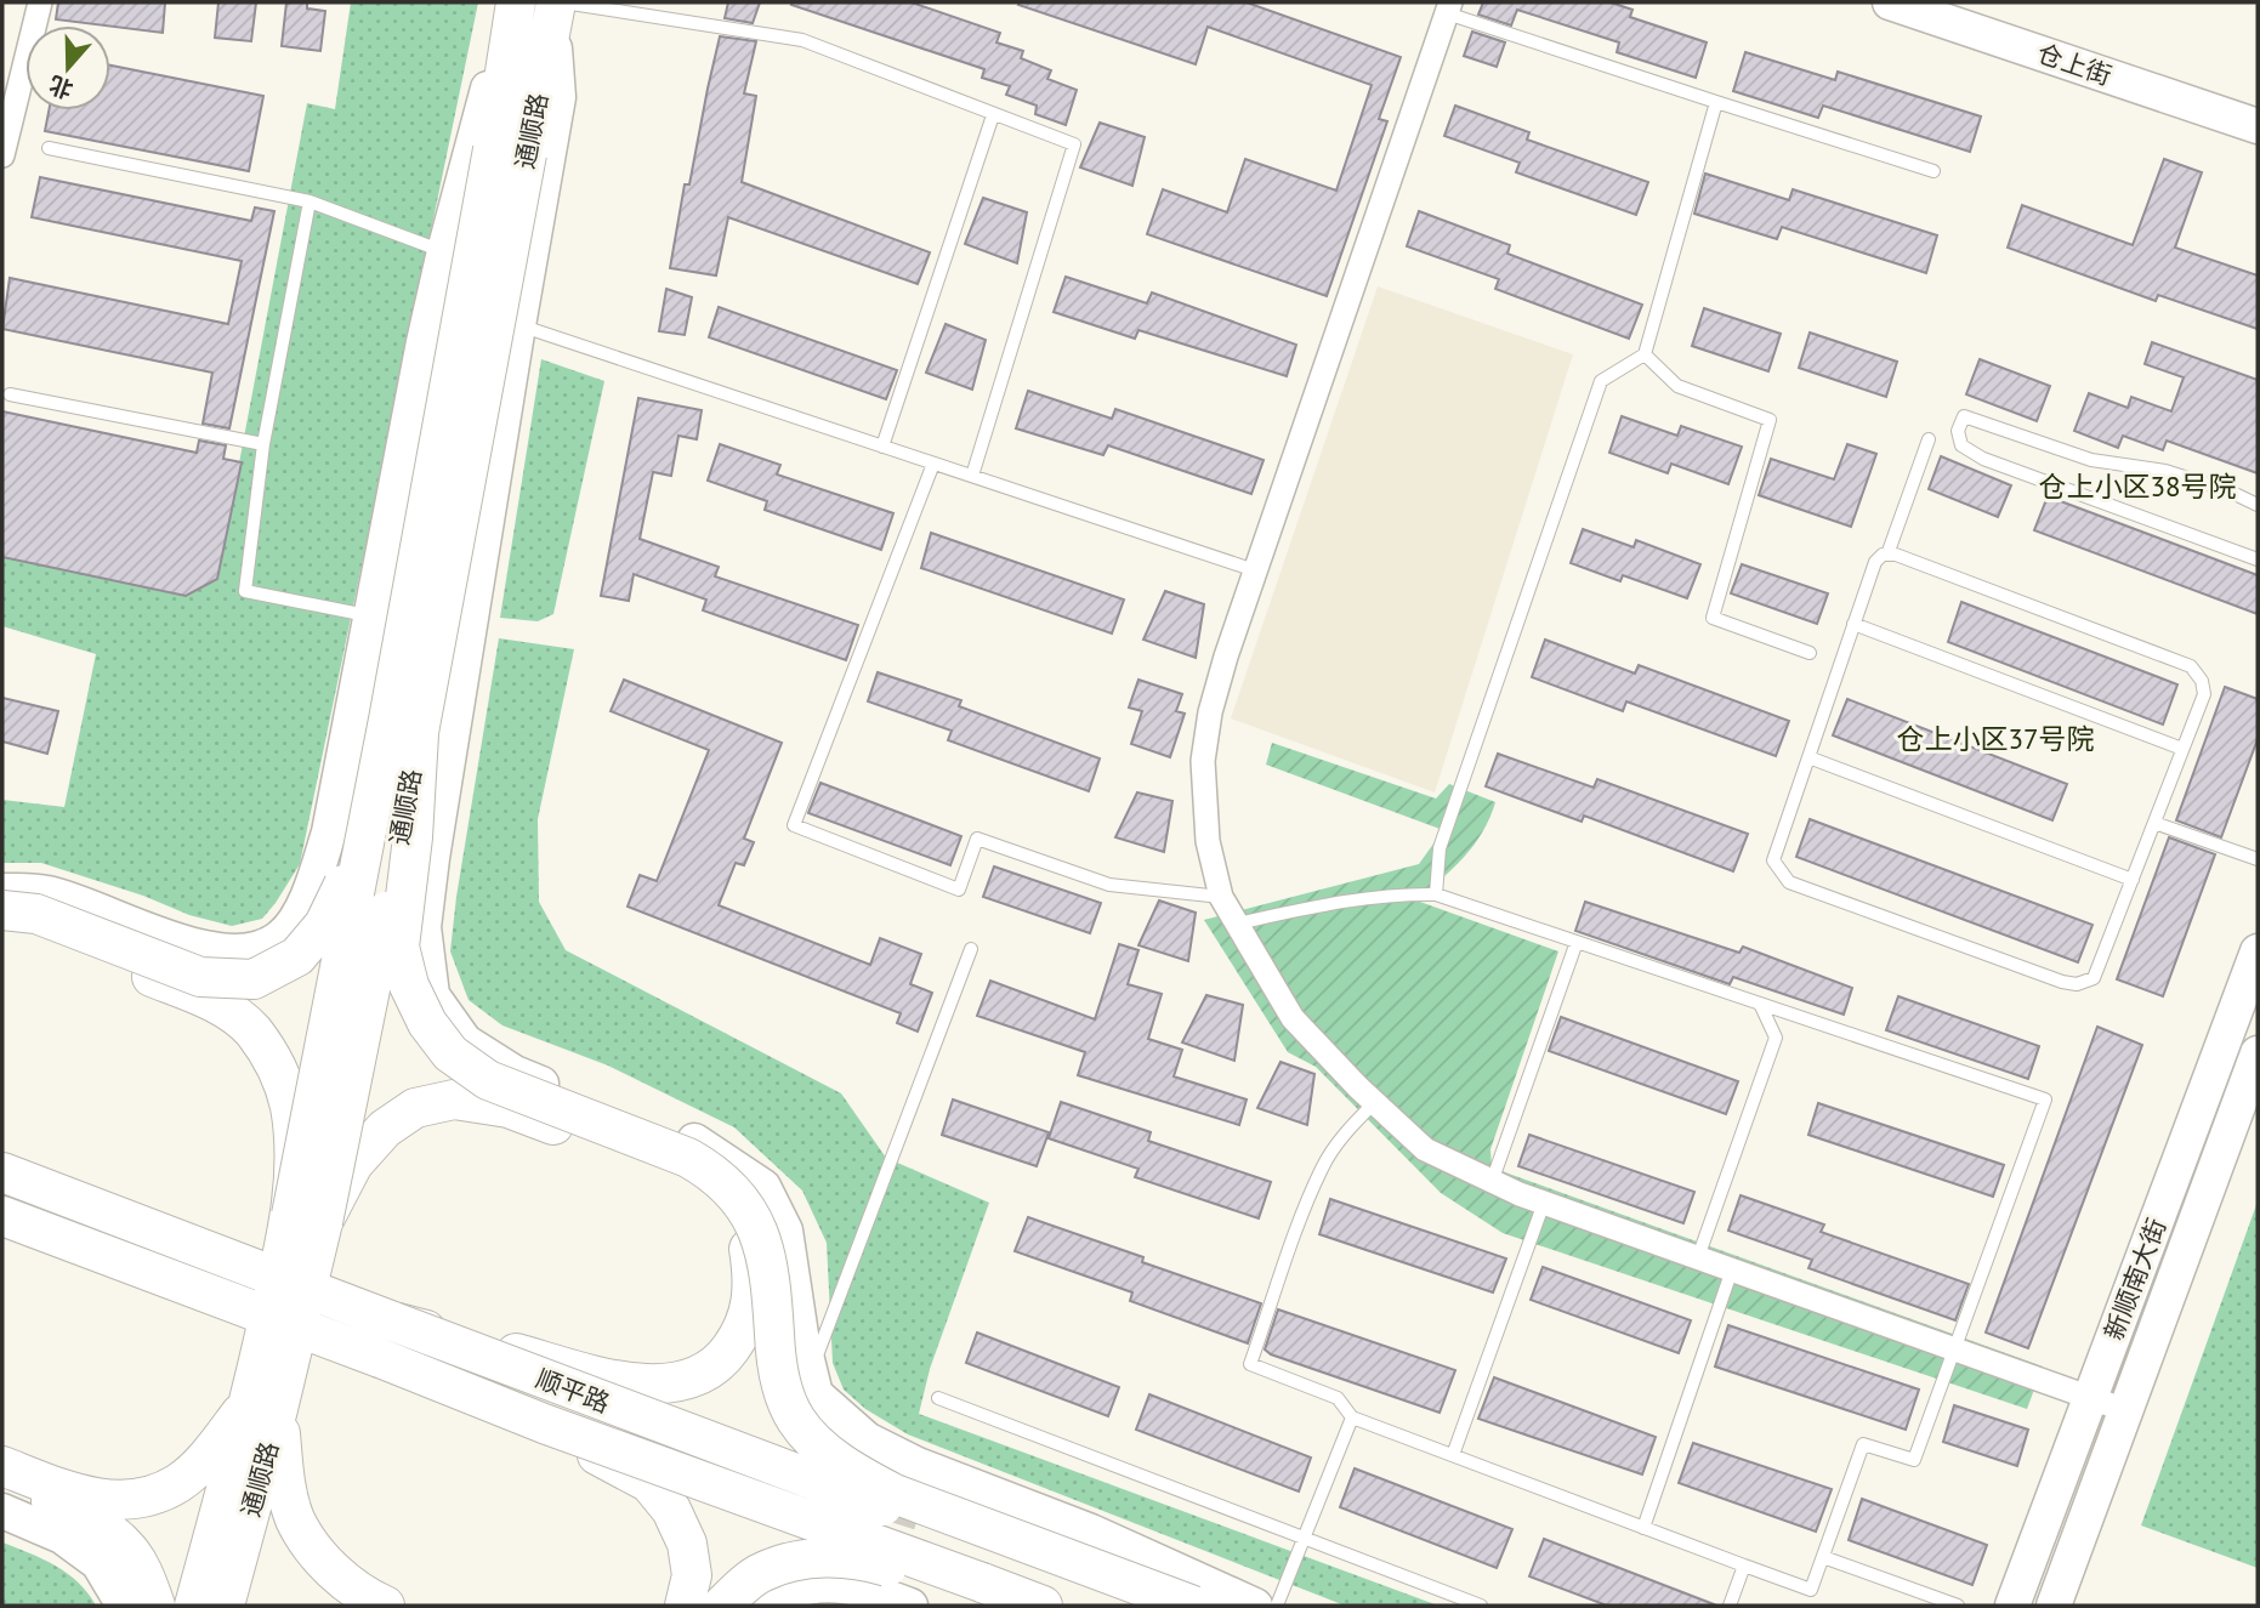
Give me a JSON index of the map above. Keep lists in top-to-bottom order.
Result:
{
  "streets": {
    "main road": ["通顺路", "顺平路"],
    "street": ["仓上街", "新顺南大街"]
  },
  "districts": ["仓上小区38号院", "仓上小区37号院"],
  "north": "bottom"
}
